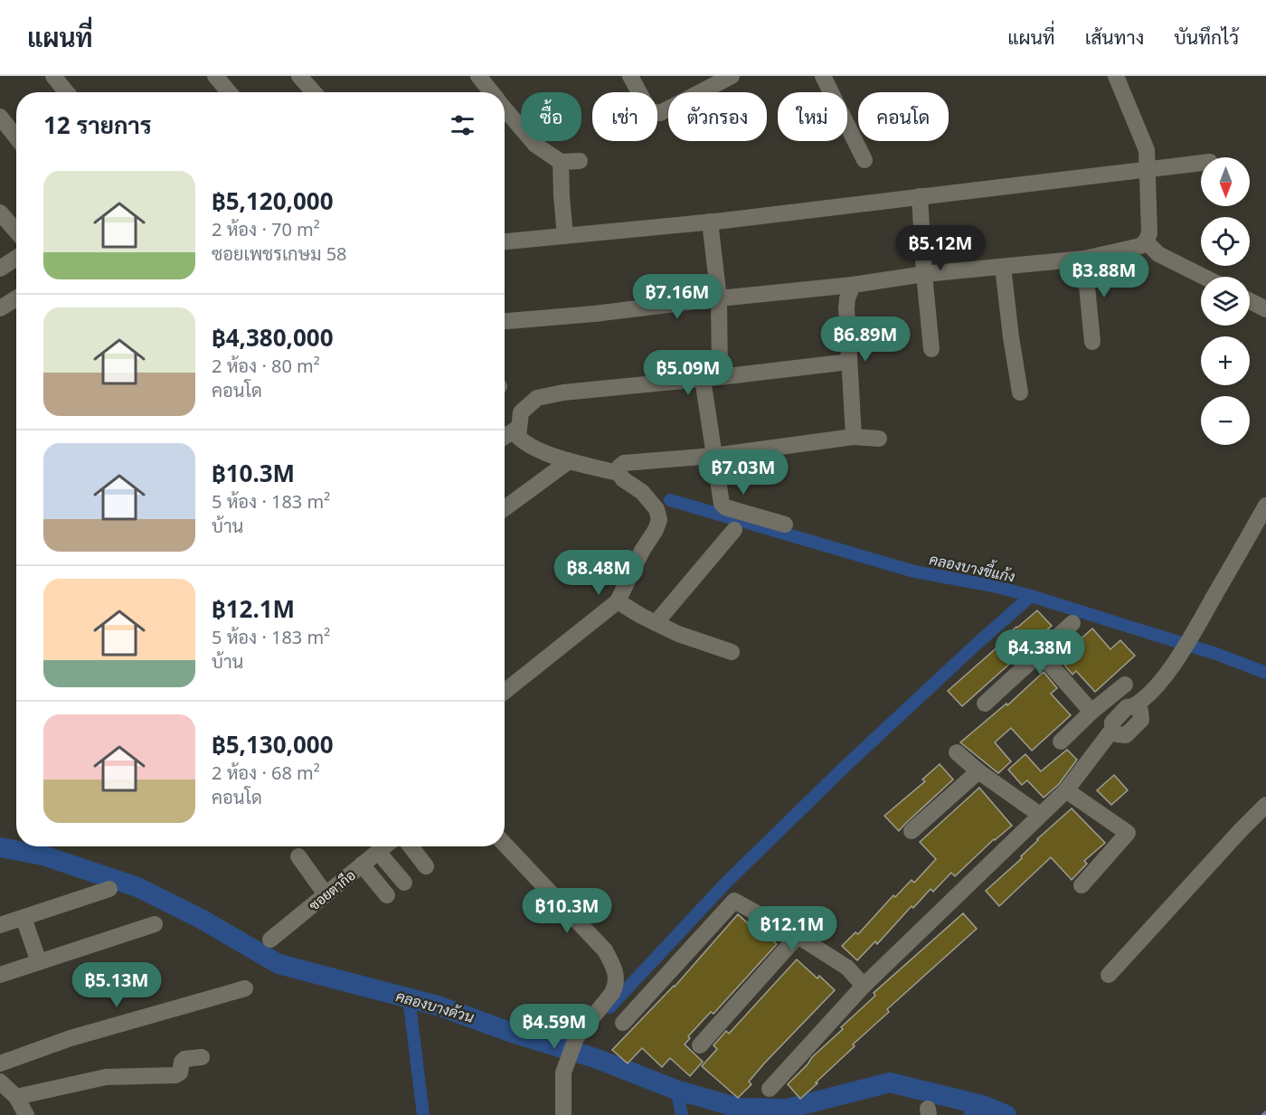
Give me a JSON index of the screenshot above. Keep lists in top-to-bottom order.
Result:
{
  "streets": {
    "street": ["ซอยตากือ"]
  },
  "water": ["คลองบางขี้แก้ง", "คลองบางด้วน"],
  "north": "bottom",
  "page": {
    "header": "แผนที่",
    "nav": ["แผนที่", "เส้นทาง", "บันทึกไว้"],
    "chip": [
      "ซื้อ",
      "เช่า",
      "ตัวกรอง",
      "ใหม่",
      "คอนโด"
    ],
    "heading": "12 รายการ",
    "map_buttons": ["+", "−"],
    "list": [
      {
        "name": "฿5,120,000",
        "note": "2 ห้อง · 70 m² · ซอยเพชรเกษม 58"
      },
      {
        "name": "฿4,380,000",
        "note": "2 ห้อง · 80 m² · คอนโด"
      },
      {
        "name": "฿10.3M",
        "note": "5 ห้อง · 183 m² · บ้าน"
      },
      {
        "name": "฿12.1M",
        "note": "5 ห้อง · 183 m² · บ้าน"
      },
      {
        "name": "฿5,130,000",
        "note": "2 ห้อง · 68 m² · คอนโด"
      }
    ],
    "price": [
      "฿5.12M",
      "฿3.88M",
      "฿7.16M",
      "฿6.89M",
      "฿5.09M",
      "฿7.03M",
      "฿8.48M",
      "฿4.38M",
      "฿10.3M",
      "฿12.1M",
      "฿5.13M",
      "฿4.59M"
    ]
  }
}
